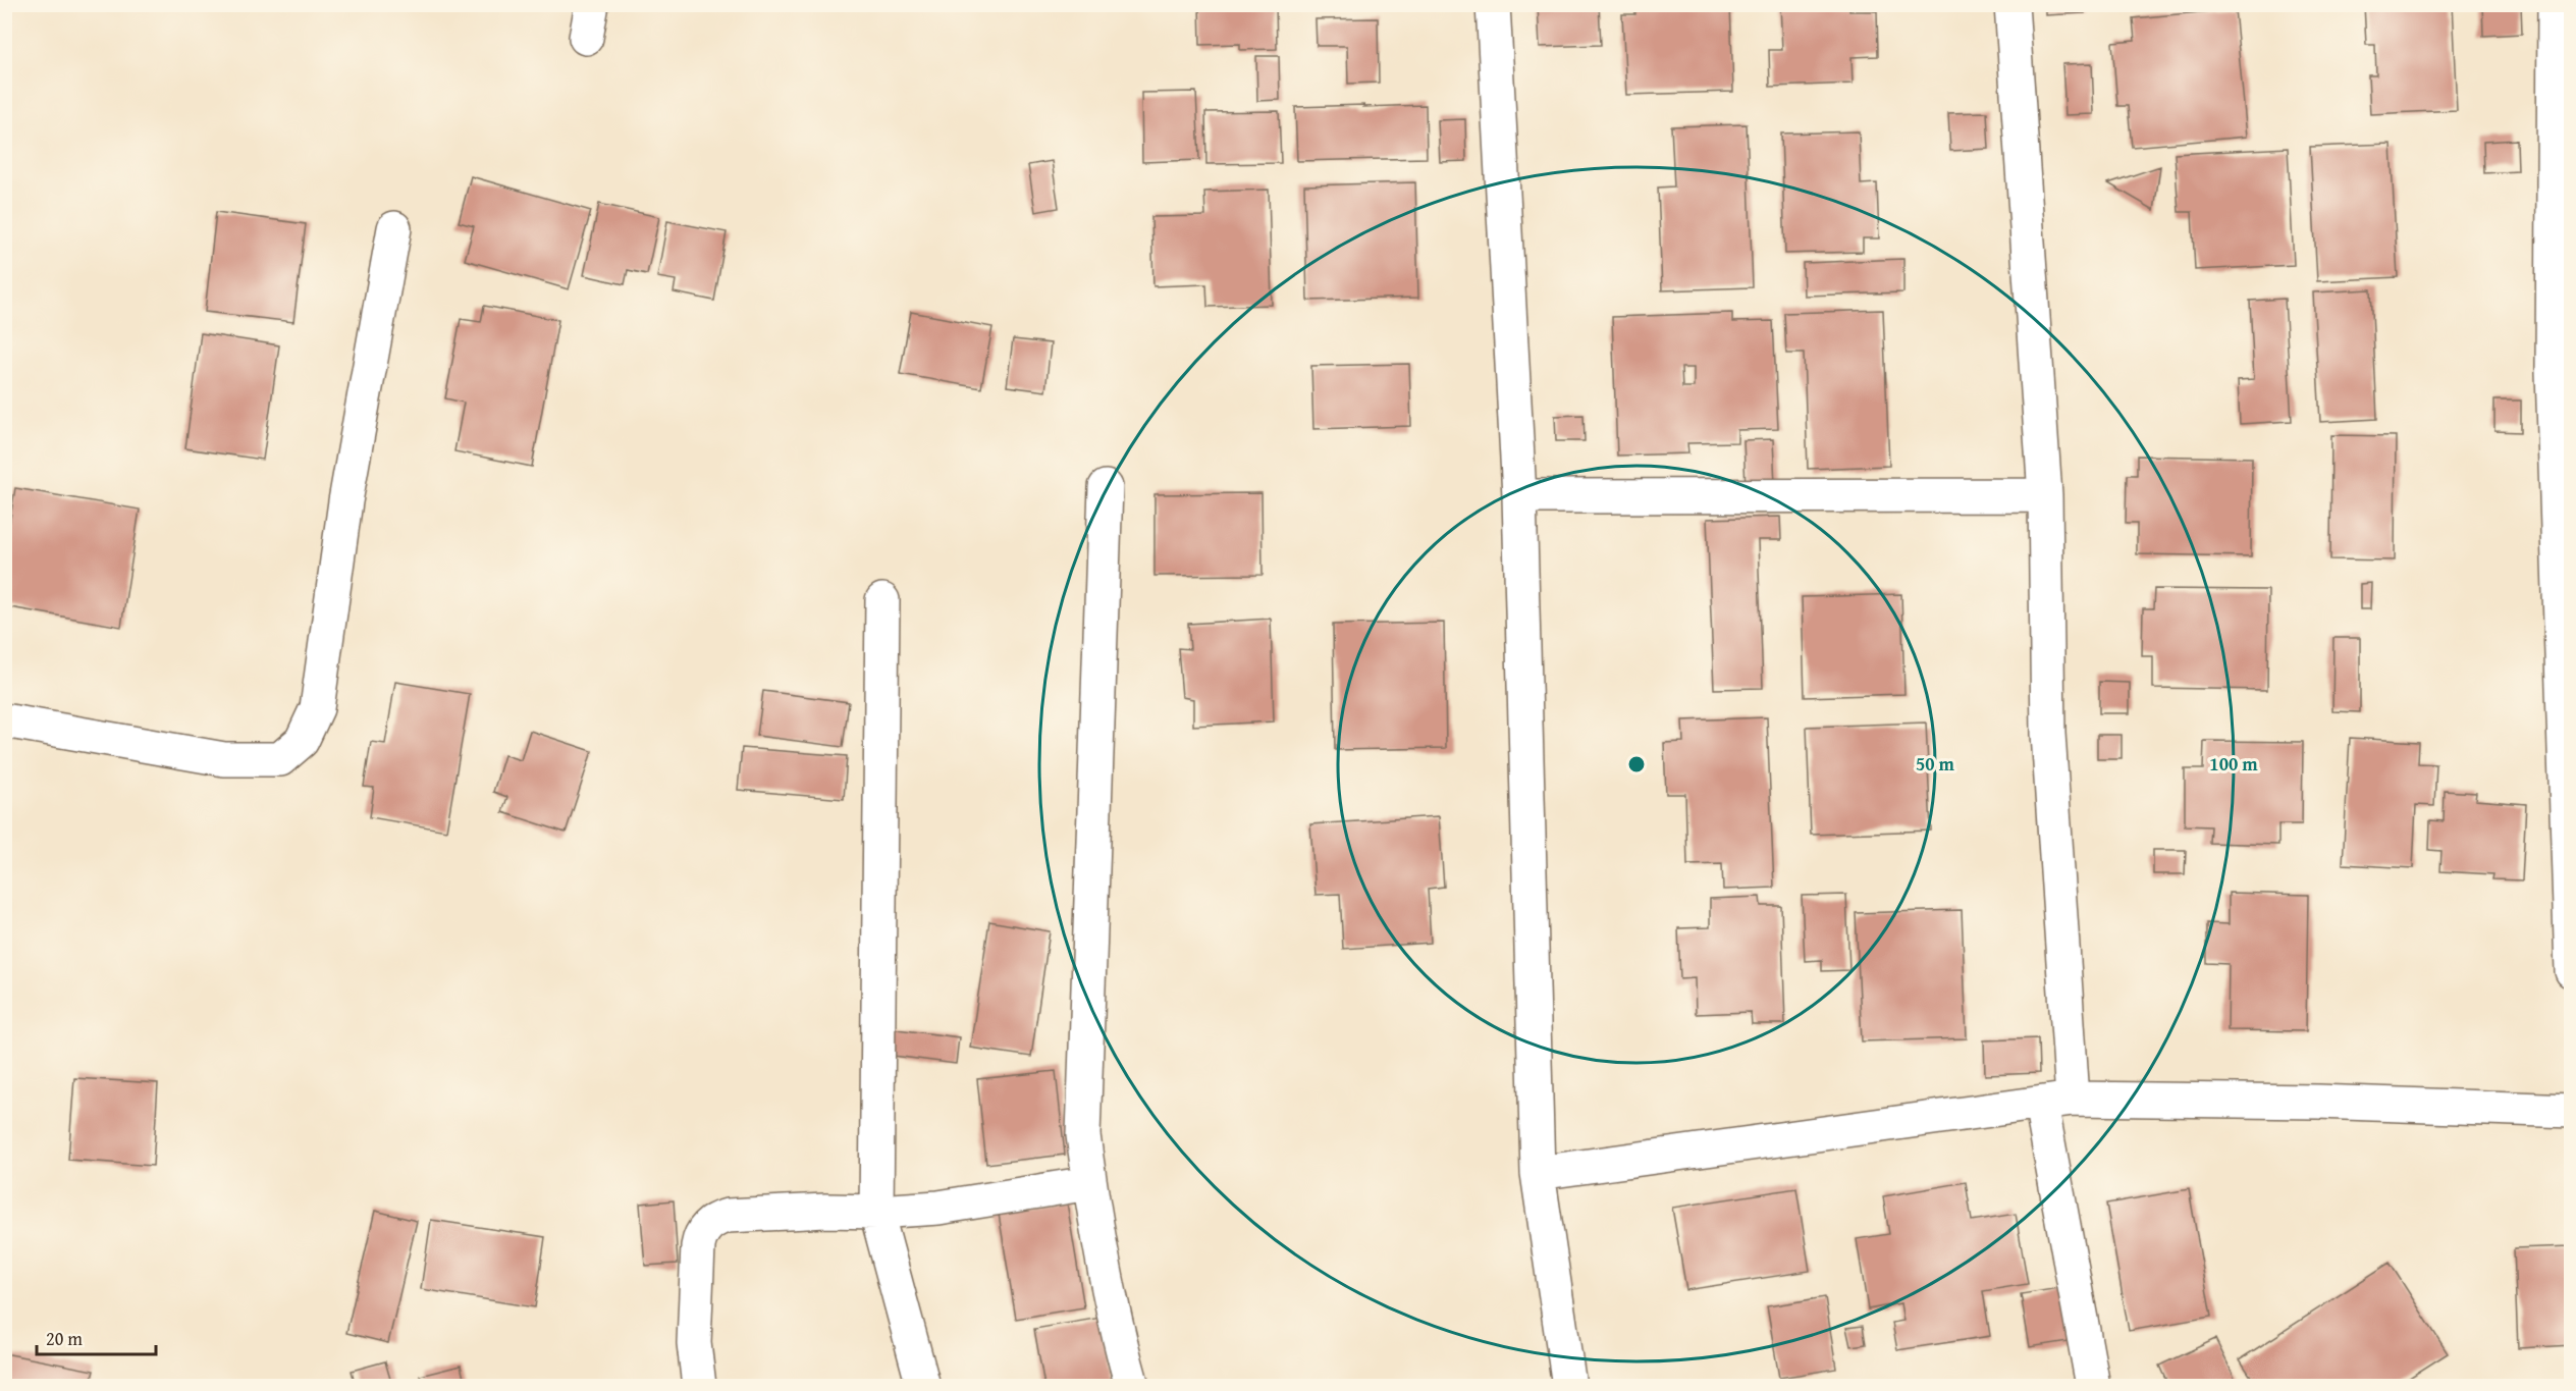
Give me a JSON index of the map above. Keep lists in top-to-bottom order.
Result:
{
  "scale_bar": "20 m",
  "rings": ["50 m", "100 m"]
}
